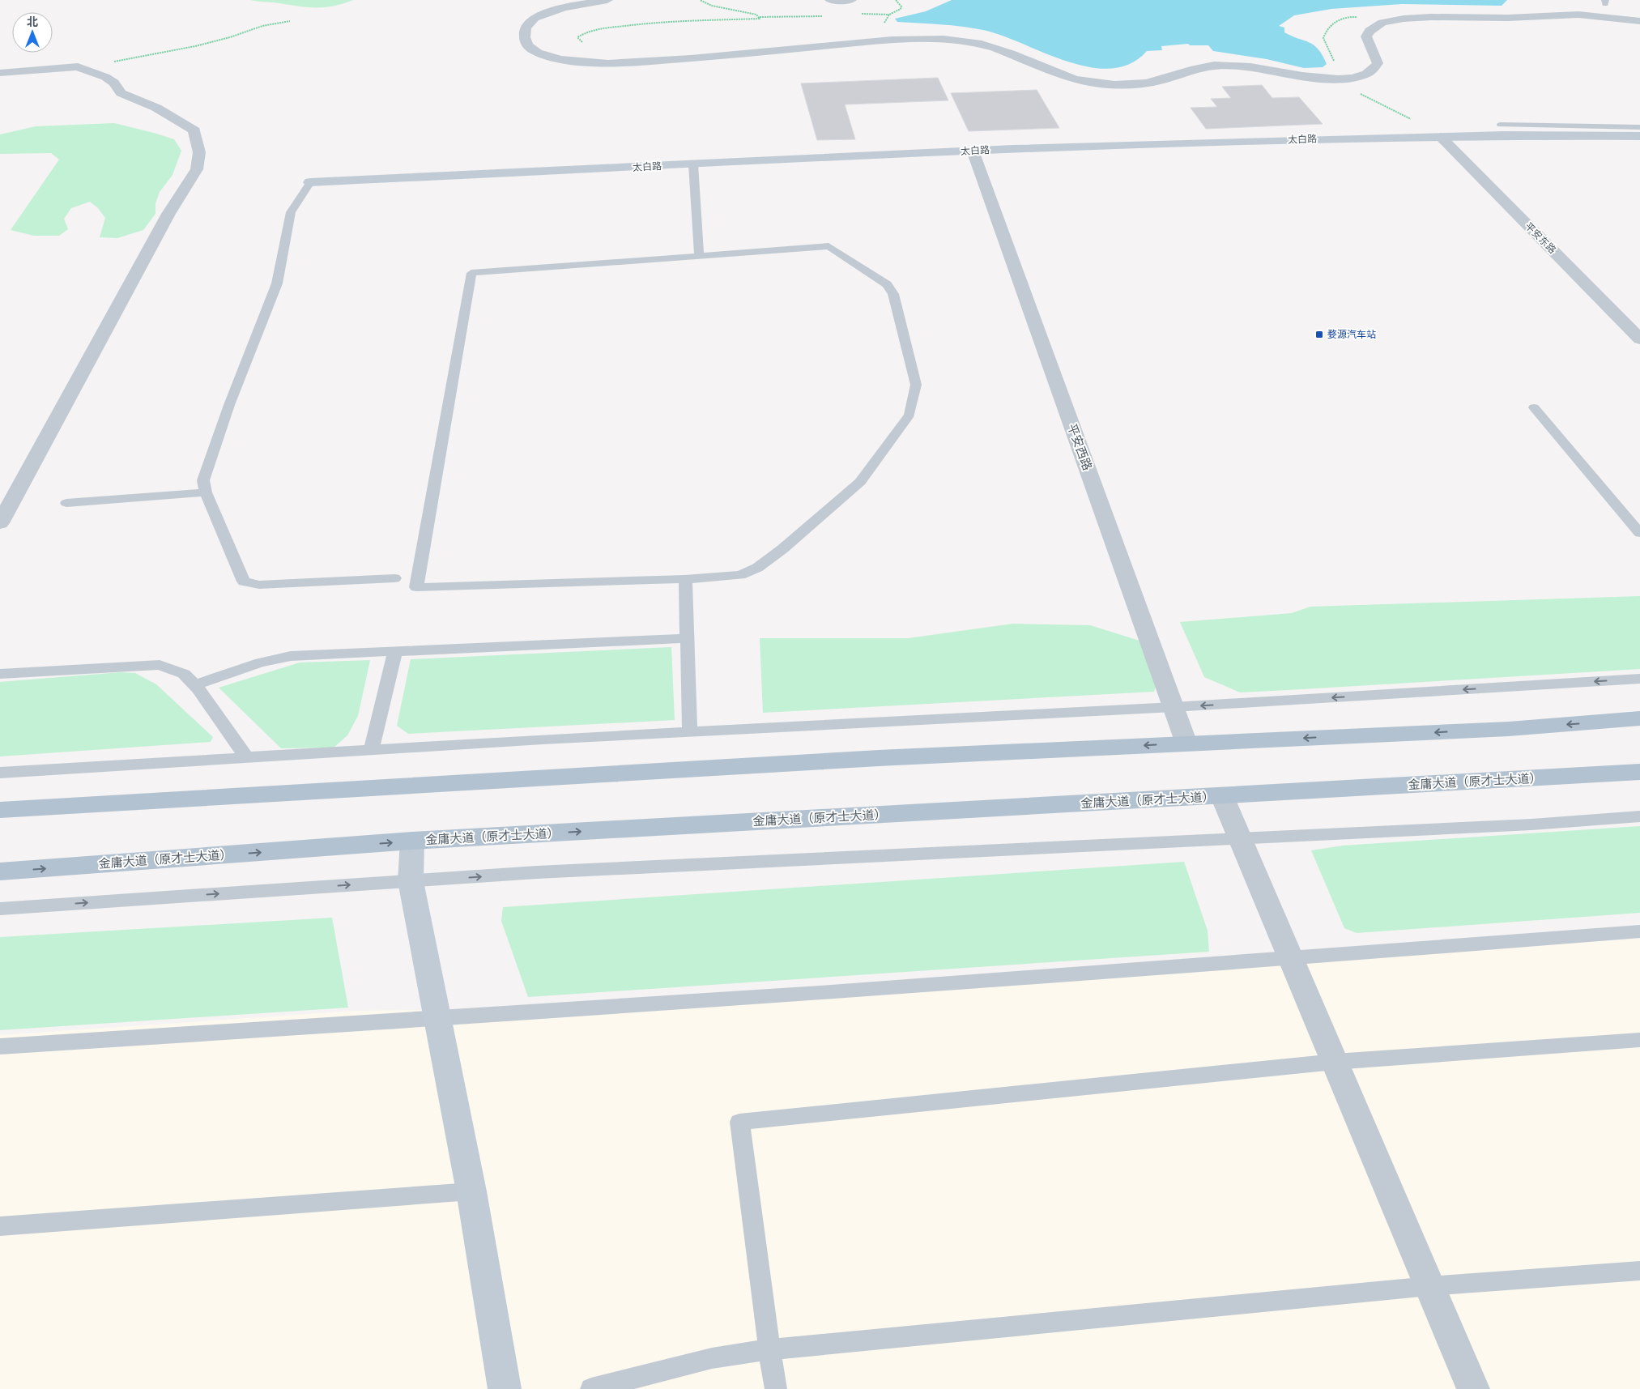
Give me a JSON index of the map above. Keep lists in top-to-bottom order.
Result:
{
  "streets": {
    "main road": ["金庸大道（原才士大道）"],
    "street": ["太白路", "平安东路", "平安西路"]
  },
  "crossings": [
    ["太白路", "平安东路"],
    ["太白路", "平安西路"]
  ],
  "places": {
    "transit": ["婺源汽车站"]
  },
  "north": "top"
}
